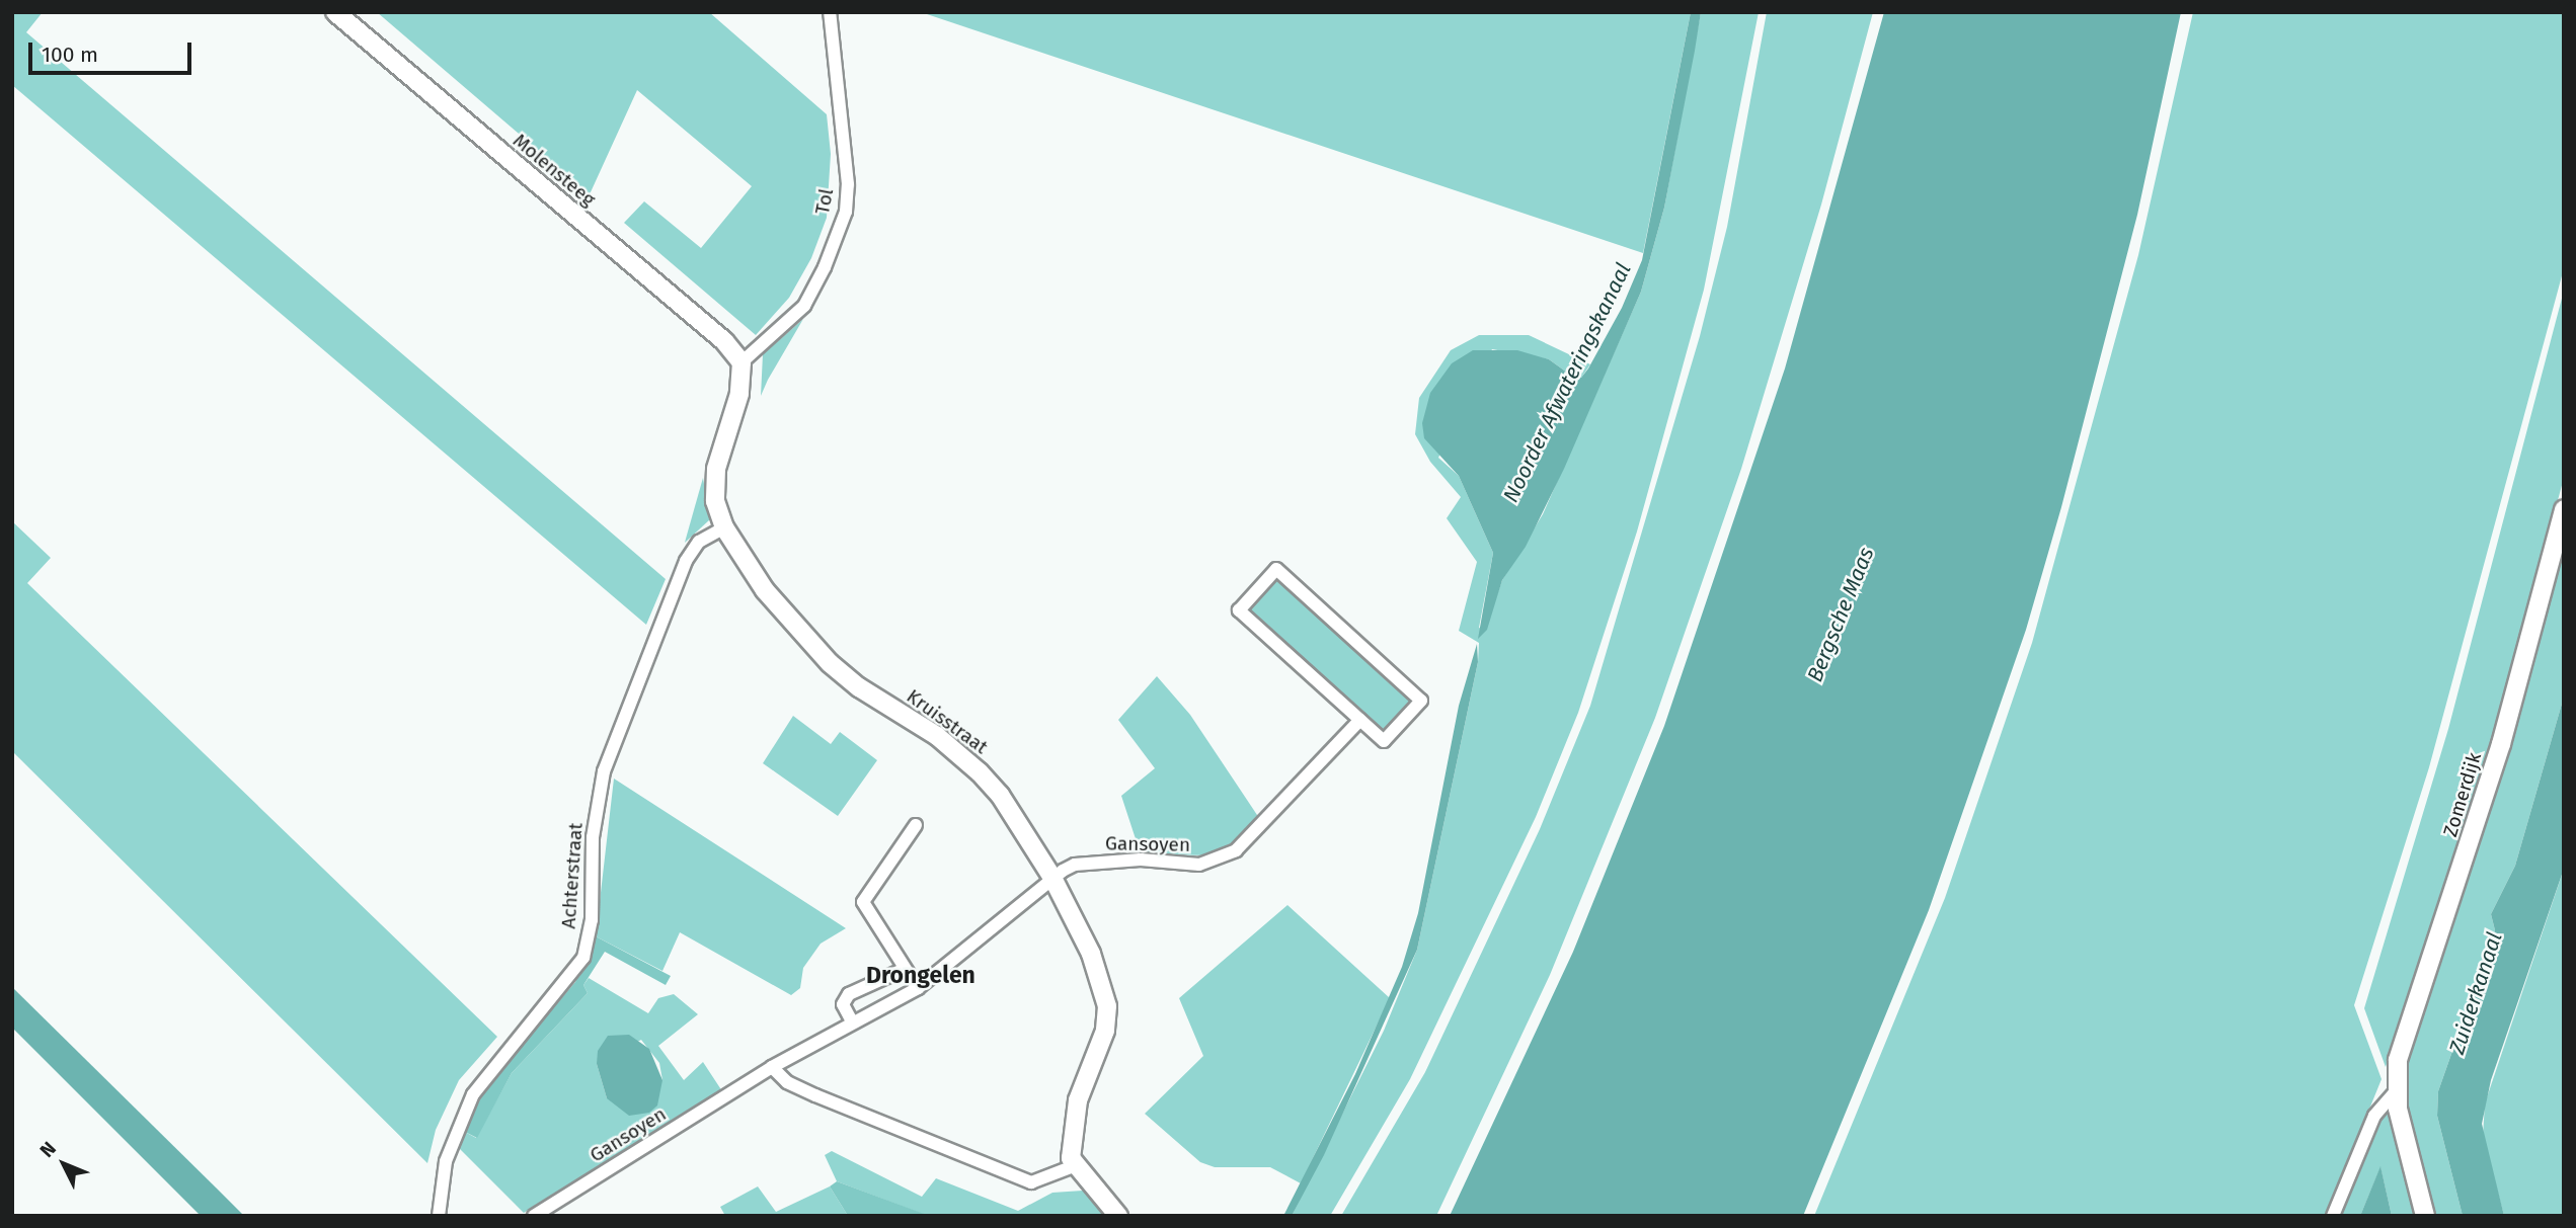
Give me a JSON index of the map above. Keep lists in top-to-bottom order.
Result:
{
  "streets": {
    "street": [
      "Molensteeg",
      "Tol",
      "Kruisstraat",
      "Zomerdijk",
      "Gansoyen",
      "Achterstraat"
    ]
  },
  "crossings": [
    ["Molensteeg", "Tol"],
    ["Molensteeg", "Kruisstraat"],
    ["Tol", "Kruisstraat"],
    ["Kruisstraat", "Gansoyen"],
    ["Kruisstraat", "Achterstraat"]
  ],
  "districts": ["Drongelen"],
  "water": ["Noorder Afwateringskanaal", "Bergsche Maas", "Zuiderkanaal"],
  "scale_bar": "100 m",
  "north": "top left"
}
